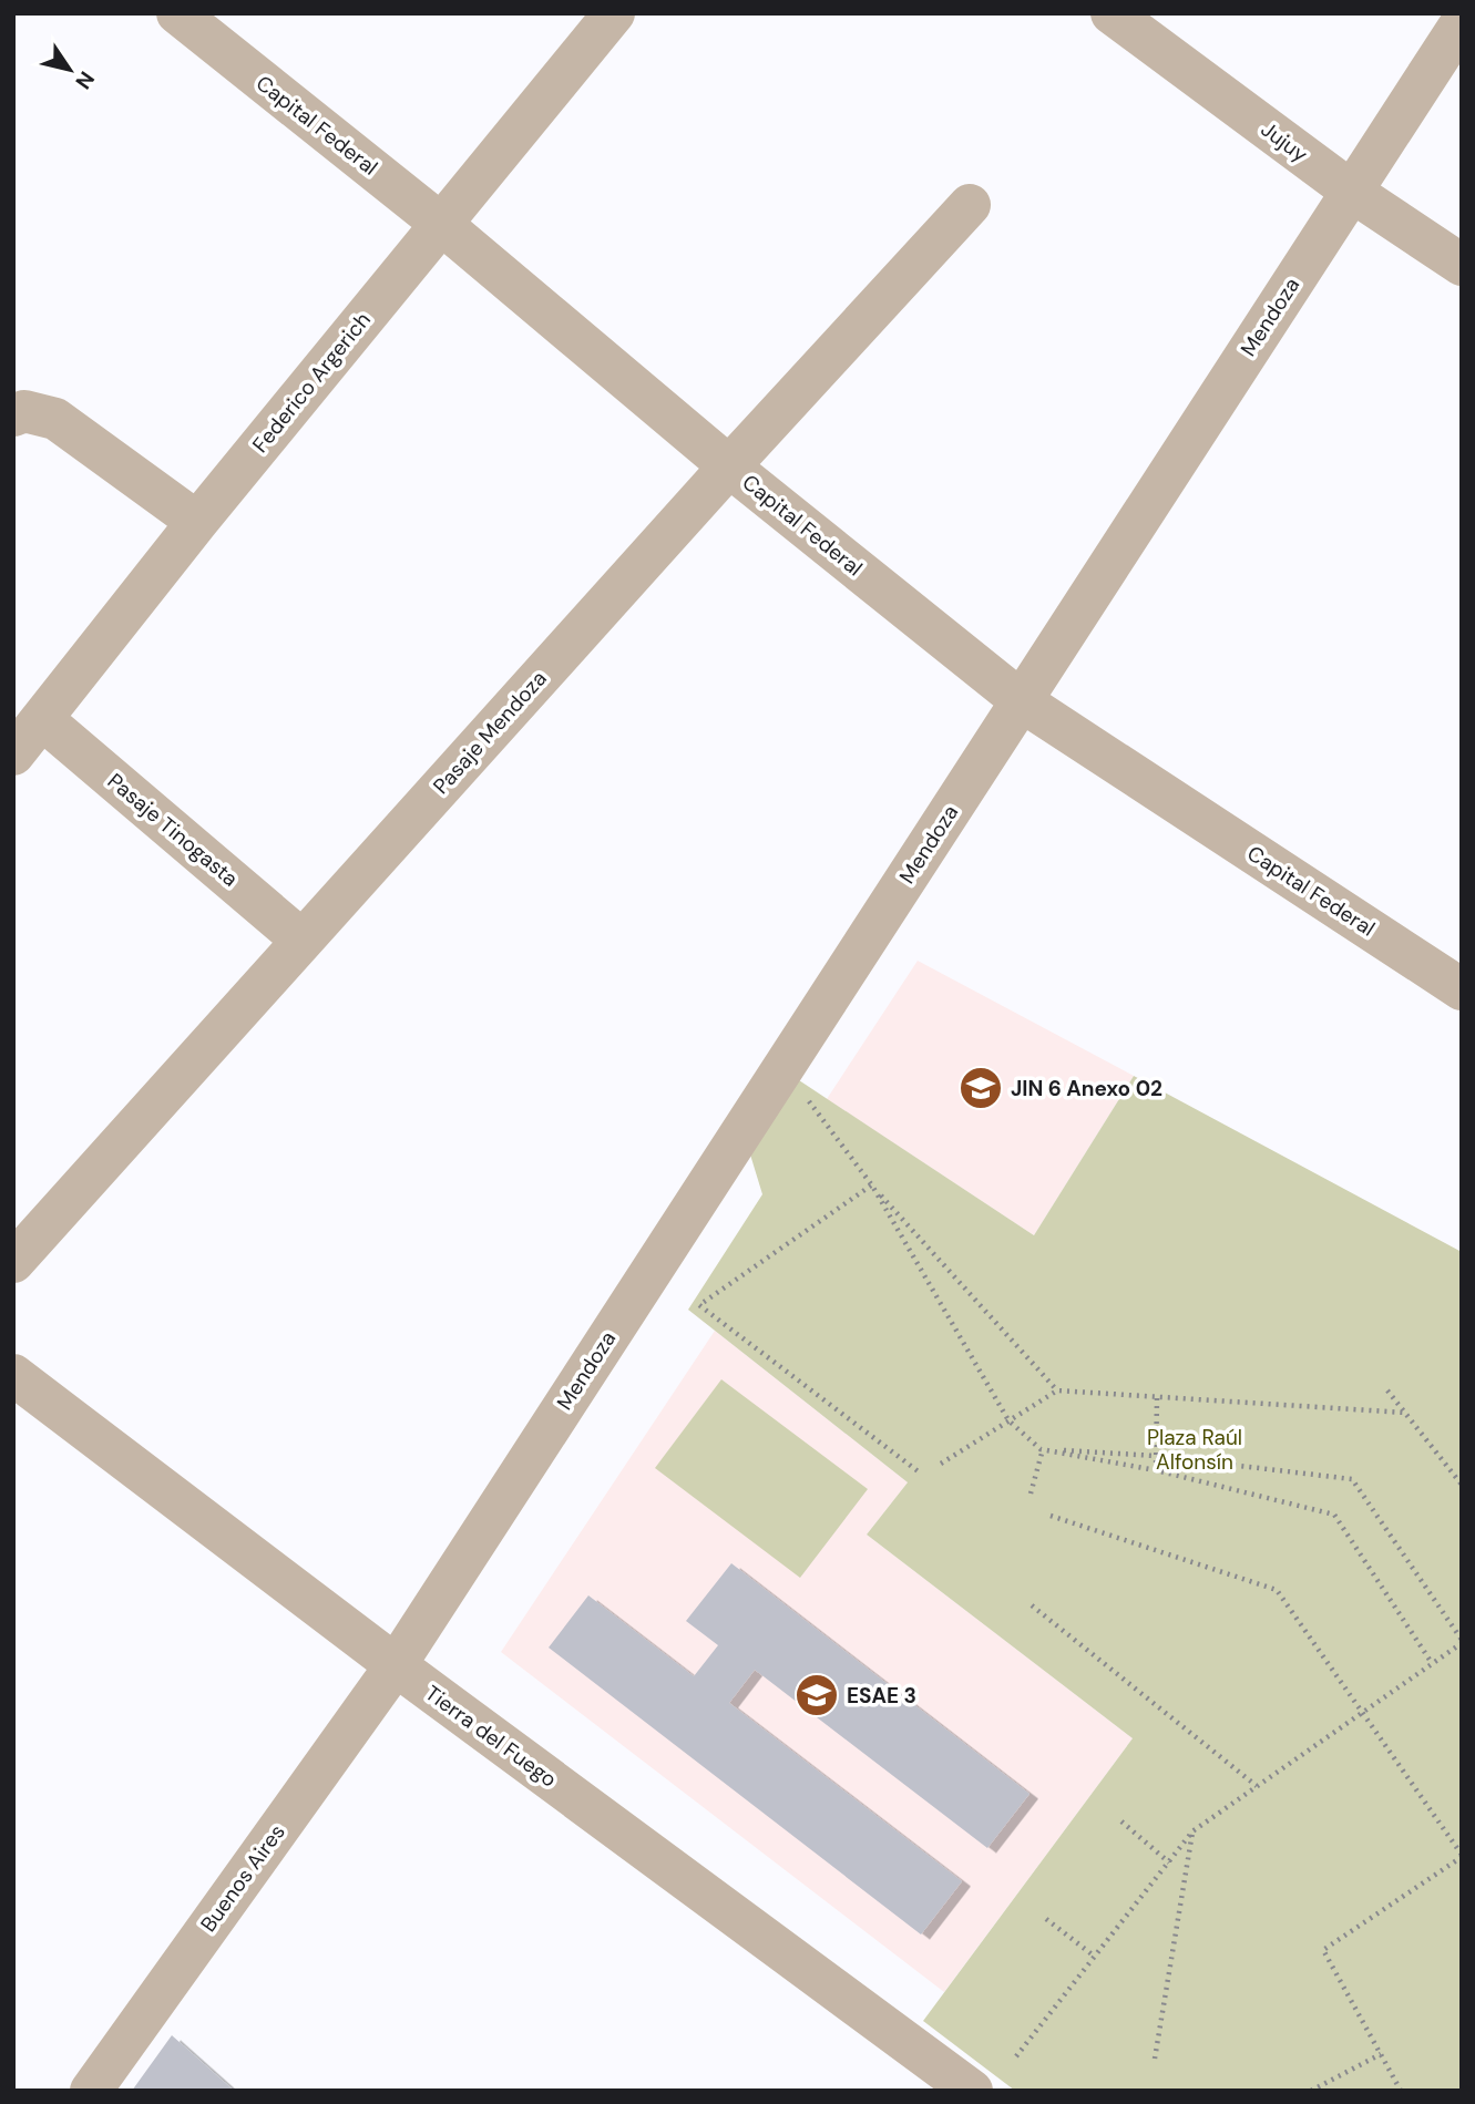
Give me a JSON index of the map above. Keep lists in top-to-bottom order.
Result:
{
  "streets": {
    "street": [
      "Capital Federal",
      "Jujuy",
      "Mendoza",
      "Federico Argerich",
      "Pasaje Mendoza",
      "Pasaje Tinogasta",
      "Tierra del Fuego",
      "Buenos Aires"
    ]
  },
  "crossings": [
    ["Capital Federal", "Mendoza"],
    ["Capital Federal", "Federico Argerich"],
    ["Capital Federal", "Pasaje Mendoza"],
    ["Jujuy", "Mendoza"],
    ["Mendoza", "Tierra del Fuego"],
    ["Mendoza", "Buenos Aires"],
    ["Federico Argerich", "Pasaje Tinogasta"],
    ["Pasaje Mendoza", "Pasaje Tinogasta"],
    ["Tierra del Fuego", "Buenos Aires"]
  ],
  "parks": ["Plaza Raúl Alfonsín"],
  "places": {
    "school or university": ["JIN 6 Anexo 02", "ESAE 3"]
  },
  "north": "bottom right"
}
